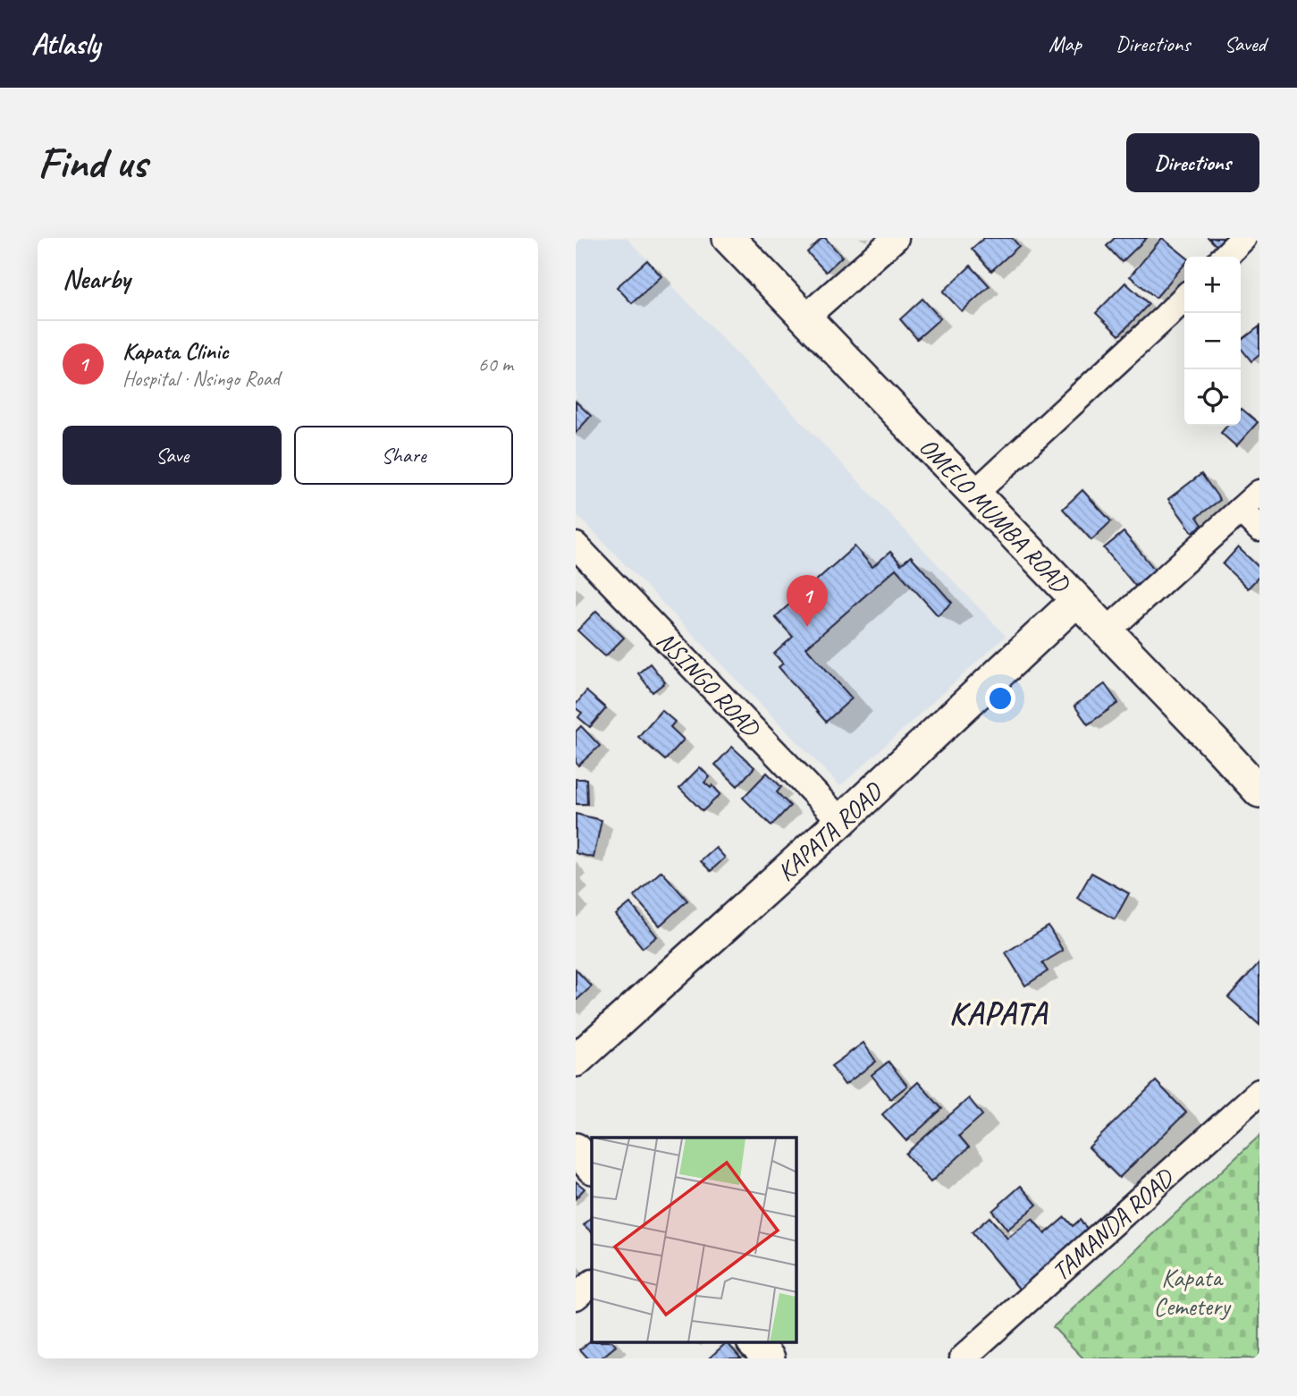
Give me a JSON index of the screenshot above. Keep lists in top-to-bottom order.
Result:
{
  "streets": {
    "street": [
      "OMELO MUMBA ROAD",
      "NSINGO ROAD",
      "KAPATA ROAD",
      "TAMANDA ROAD"
    ]
  },
  "crossings": [
    ["OMELO MUMBA ROAD", "KAPATA ROAD"],
    ["NSINGO ROAD", "KAPATA ROAD"]
  ],
  "districts": ["KAPATA"],
  "parks": ["Kapata Cemetery"],
  "page": {
    "header": "Atlasly",
    "nav": ["Map", "Directions", "Saved"],
    "buttons": [
      "Directions",
      ["Save", "Share"]
    ],
    "title": "Find us",
    "heading": "Nearby",
    "map_buttons": ["+", "−"],
    "list": [
      {
        "mark": "1",
        "name": "Kapata Clinic",
        "note": "Hospital · Nsingo Road",
        "value": "60 m"
      }
    ],
    "pins": "1"
  }
}
